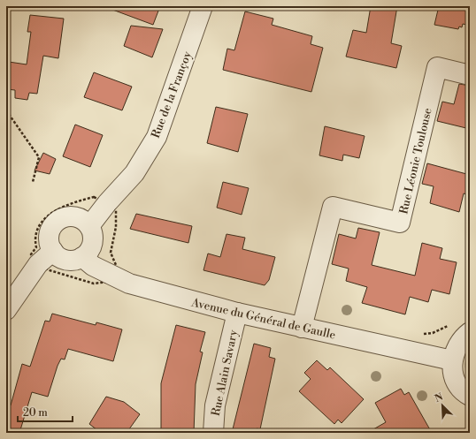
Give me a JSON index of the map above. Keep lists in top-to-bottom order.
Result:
{
  "streets": {
    "street": [
      "Rue de la Françoy",
      "Rue Léonie Toulouse",
      "Avenue du Général de Gaulle",
      "Rue Alain Savary"
    ]
  },
  "crossings": [
    ["Rue de la Françoy", "Avenue du Général de Gaulle"],
    ["Rue Léonie Toulouse", "Avenue du Général de Gaulle"],
    ["Avenue du Général de Gaulle", "Rue Alain Savary"]
  ],
  "scale_bar": "20 m",
  "north": "top left"
}
